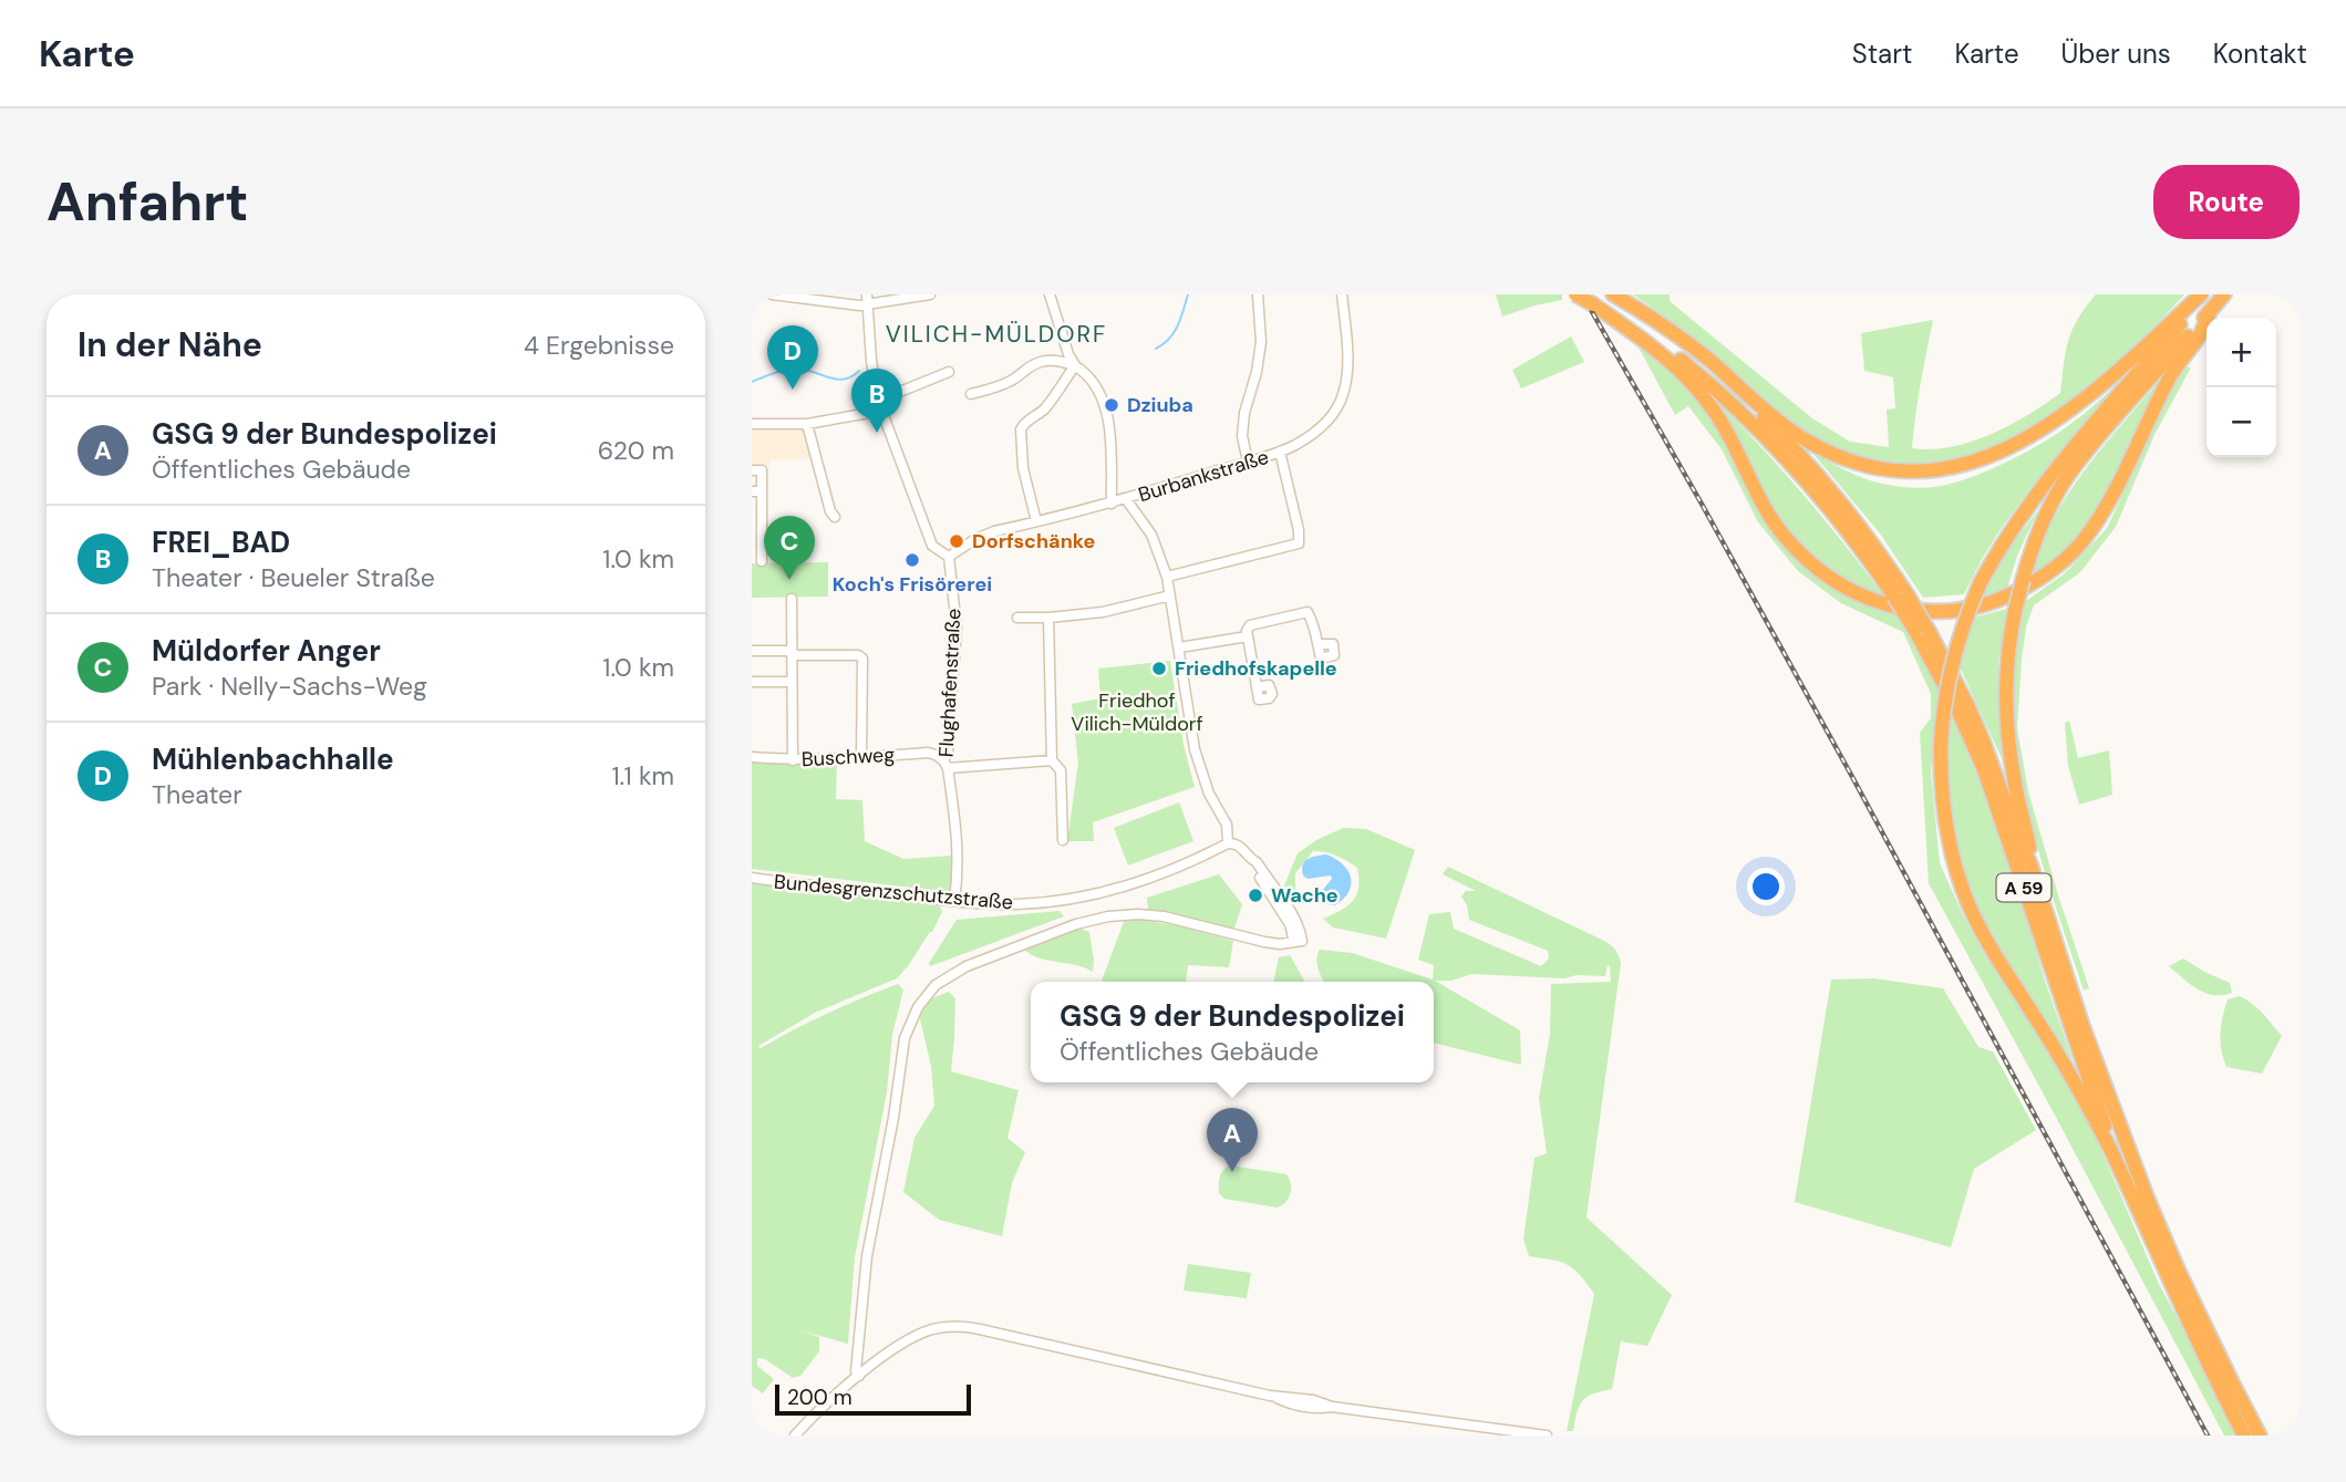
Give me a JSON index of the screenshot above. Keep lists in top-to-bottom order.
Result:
{
  "streets": {
    "highway": ["A 59"],
    "street": [
      "Burbankstraße",
      "Flughafenstraße",
      "Buschweg",
      "Bundesgrenzschutzstraße"
    ]
  },
  "crossings": [
    ["Burbankstraße", "Flughafenstraße"],
    ["Flughafenstraße", "Buschweg"],
    ["Flughafenstraße", "Bundesgrenzschutzstraße"]
  ],
  "districts": ["VILICH-MÜLDORF"],
  "parks": ["Friedhof Vilich-Müldorf"],
  "places": [
    "Dziuba",
    "Dorfschänke",
    "Koch's Frisörerei",
    "Friedhofskapelle",
    "Wache"
  ],
  "scale_bar": "200 m",
  "page": {
    "header": "Karte",
    "nav": [
      "Start",
      "Karte",
      "Über uns",
      "Kontakt"
    ],
    "buttons": "Route",
    "title": "Anfahrt",
    "heading": ["In der Nähe", "4 Ergebnisse"],
    "map_buttons": ["+", "−"],
    "pins": [
      "D",
      "B",
      "C",
      "A"
    ],
    "list": [
      {
        "mark": "A",
        "name": "GSG 9 der Bundespolizei",
        "note": "Öffentliches Gebäude",
        "value": "620 m"
      },
      {
        "mark": "B",
        "name": "FREI_BAD",
        "note": "Theater · Beueler Straße",
        "value": "1.0 km"
      },
      {
        "mark": "C",
        "name": "Müldorfer Anger",
        "note": "Park · Nelly-Sachs-Weg",
        "value": "1.0 km"
      },
      {
        "mark": "D",
        "name": "Mühlenbachhalle",
        "note": "Theater",
        "value": "1.1 km"
      }
    ],
    "popup": ["GSG 9 der Bundespolizei", "Öffentliches Gebäude"],
    "scale": "200 m"
  }
}
